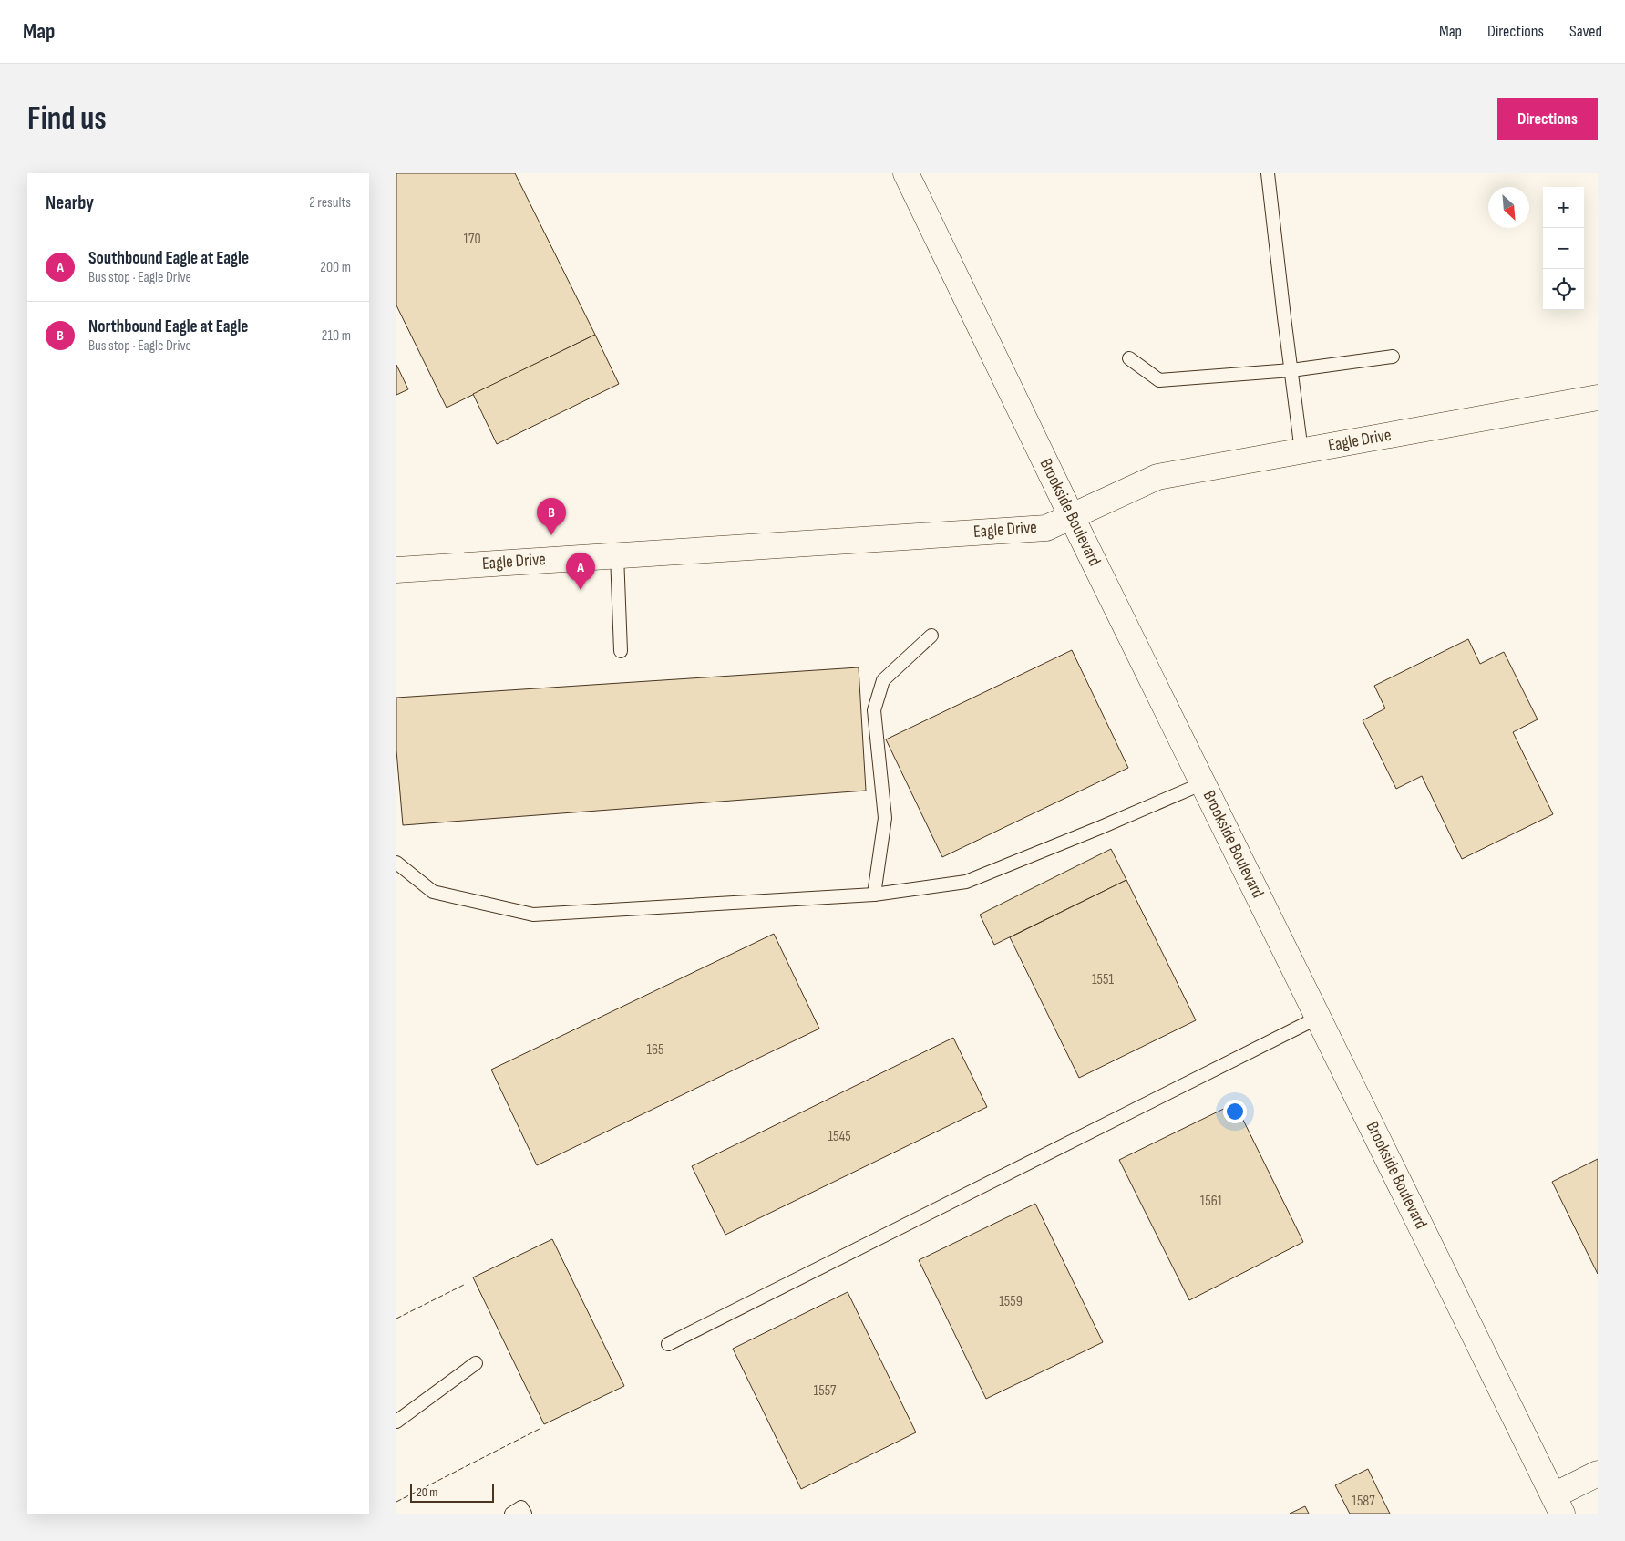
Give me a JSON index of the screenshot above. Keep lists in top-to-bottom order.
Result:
{
  "streets": {
    "street": ["Eagle Drive", "Brookside Boulevard"]
  },
  "crossings": [
    ["Eagle Drive", "Brookside Boulevard"]
  ],
  "house_numbers": [
    "170",
    "1551",
    "165",
    "1545",
    "1561",
    "1559",
    "1557",
    "1587"
  ],
  "scale_bar": "20 m",
  "north": "bottom right",
  "page": {
    "header": "Map",
    "nav": ["Map", "Directions", "Saved"],
    "buttons": "Directions",
    "title": "Find us",
    "heading": ["Nearby", "2 results"],
    "map_buttons": ["+", "−"],
    "list": [
      {
        "mark": "A",
        "name": "Southbound Eagle at Eagle",
        "note": "Bus stop · Eagle Drive",
        "value": "200 m"
      },
      {
        "mark": "B",
        "name": "Northbound Eagle at Eagle",
        "note": "Bus stop · Eagle Drive",
        "value": "210 m"
      }
    ],
    "pins": ["B", "A"],
    "scale": "20 m"
  }
}
